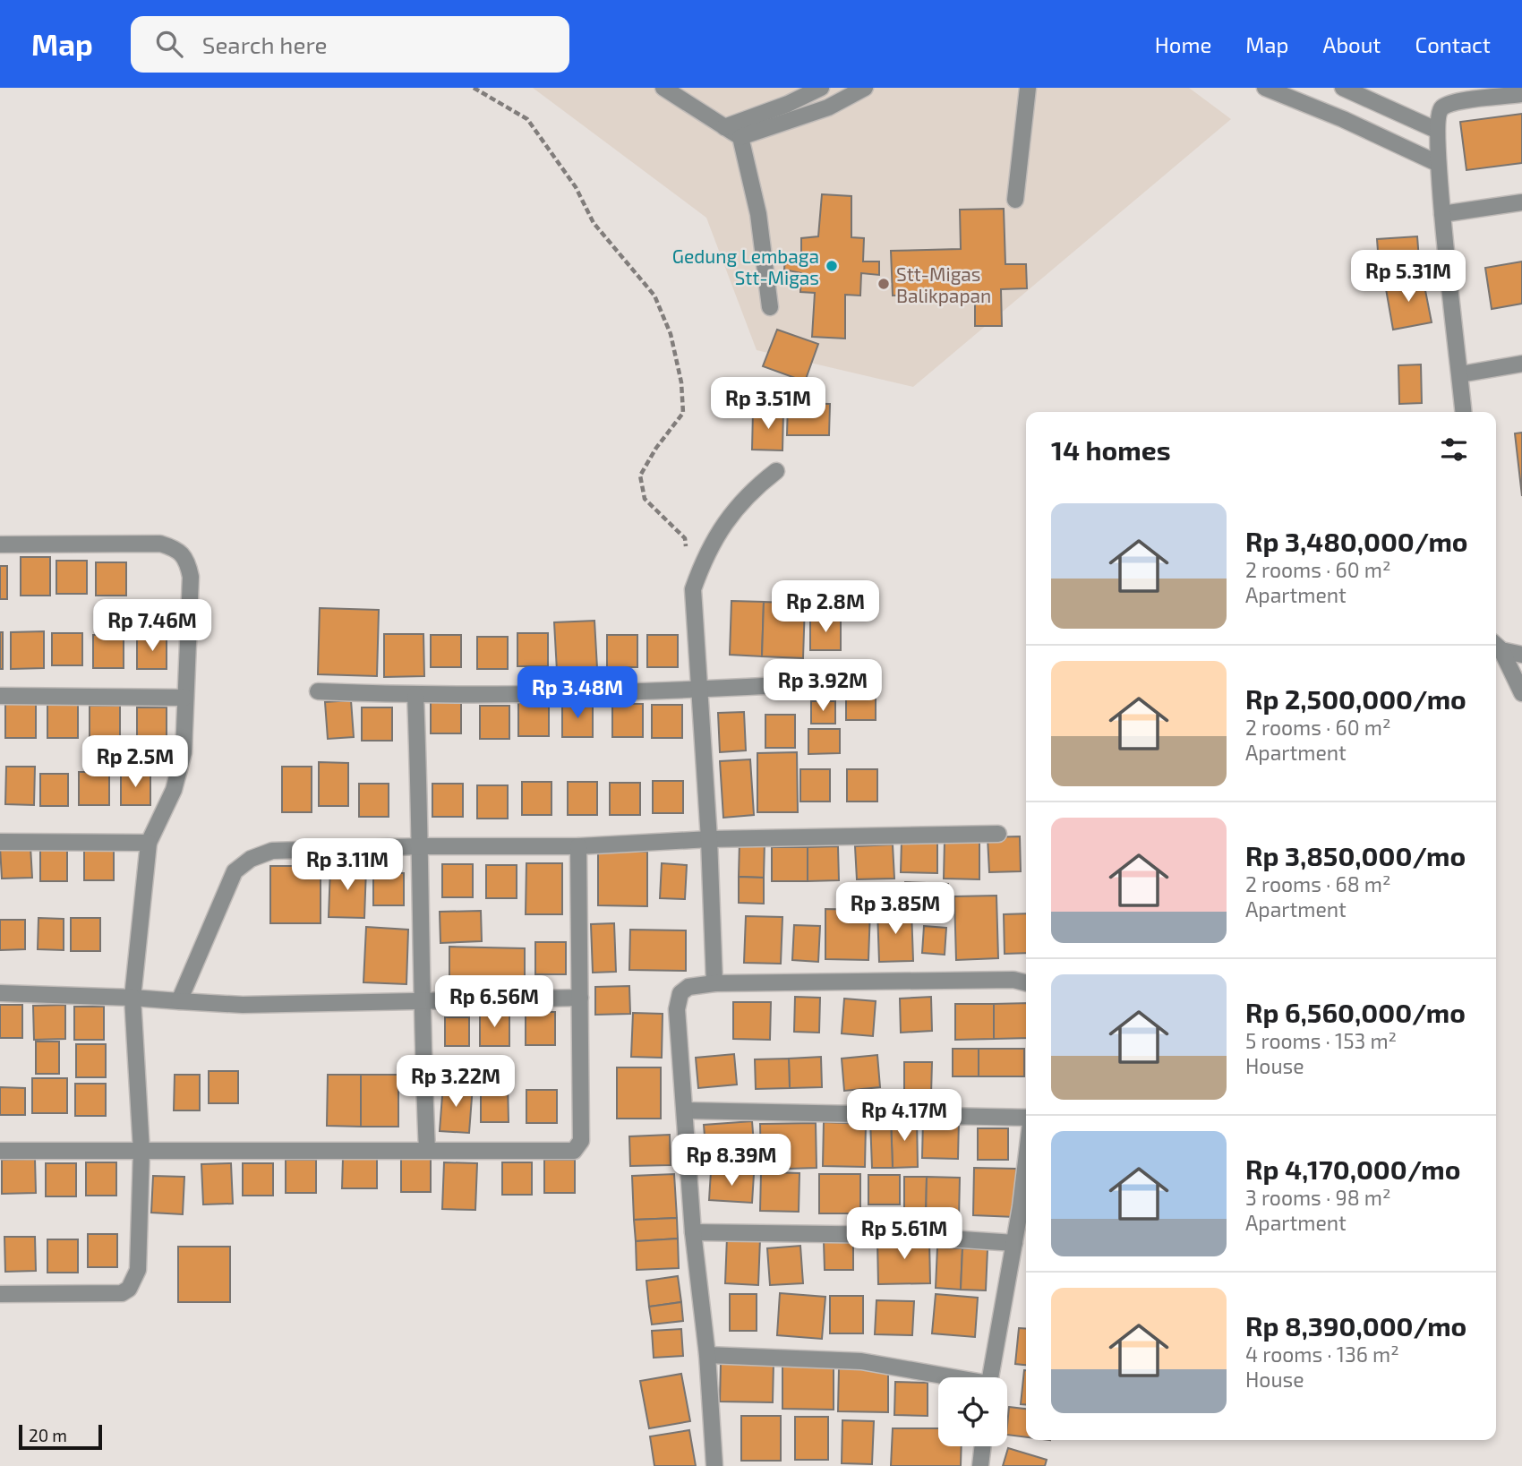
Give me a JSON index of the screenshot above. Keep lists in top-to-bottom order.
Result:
{
  "places": ["Gedung Lembaga Stt-Migas", "Stt-Migas Balikpapan"],
  "scale_bar": "20 m",
  "page": {
    "header": "Map",
    "search": "Search here",
    "nav": [
      "Home",
      "Map",
      "About",
      "Contact"
    ],
    "price": [
      "Rp 5.31M",
      "Rp 3.51M",
      "Rp 2.8M",
      "Rp 7.46M",
      "Rp 3.92M",
      "Rp 3.48M",
      "Rp 2.5M",
      "Rp 3.11M",
      "Rp 3.85M",
      "Rp 6.56M",
      "Rp 3.22M",
      "Rp 4.17M",
      "Rp 8.39M",
      "Rp 5.61M"
    ],
    "heading": "14 homes",
    "list": [
      {
        "name": "Rp 3,480,000/mo",
        "note": "2 rooms · 60 m² · Apartment"
      },
      {
        "name": "Rp 2,500,000/mo",
        "note": "2 rooms · 60 m² · Apartment"
      },
      {
        "name": "Rp 3,850,000/mo",
        "note": "2 rooms · 68 m² · Apartment"
      },
      {
        "name": "Rp 6,560,000/mo",
        "note": "5 rooms · 153 m² · House"
      },
      {
        "name": "Rp 4,170,000/mo",
        "note": "3 rooms · 98 m² · Apartment"
      },
      {
        "name": "Rp 8,390,000/mo",
        "note": "4 rooms · 136 m² · House"
      }
    ],
    "scale": "20 m"
  }
}
